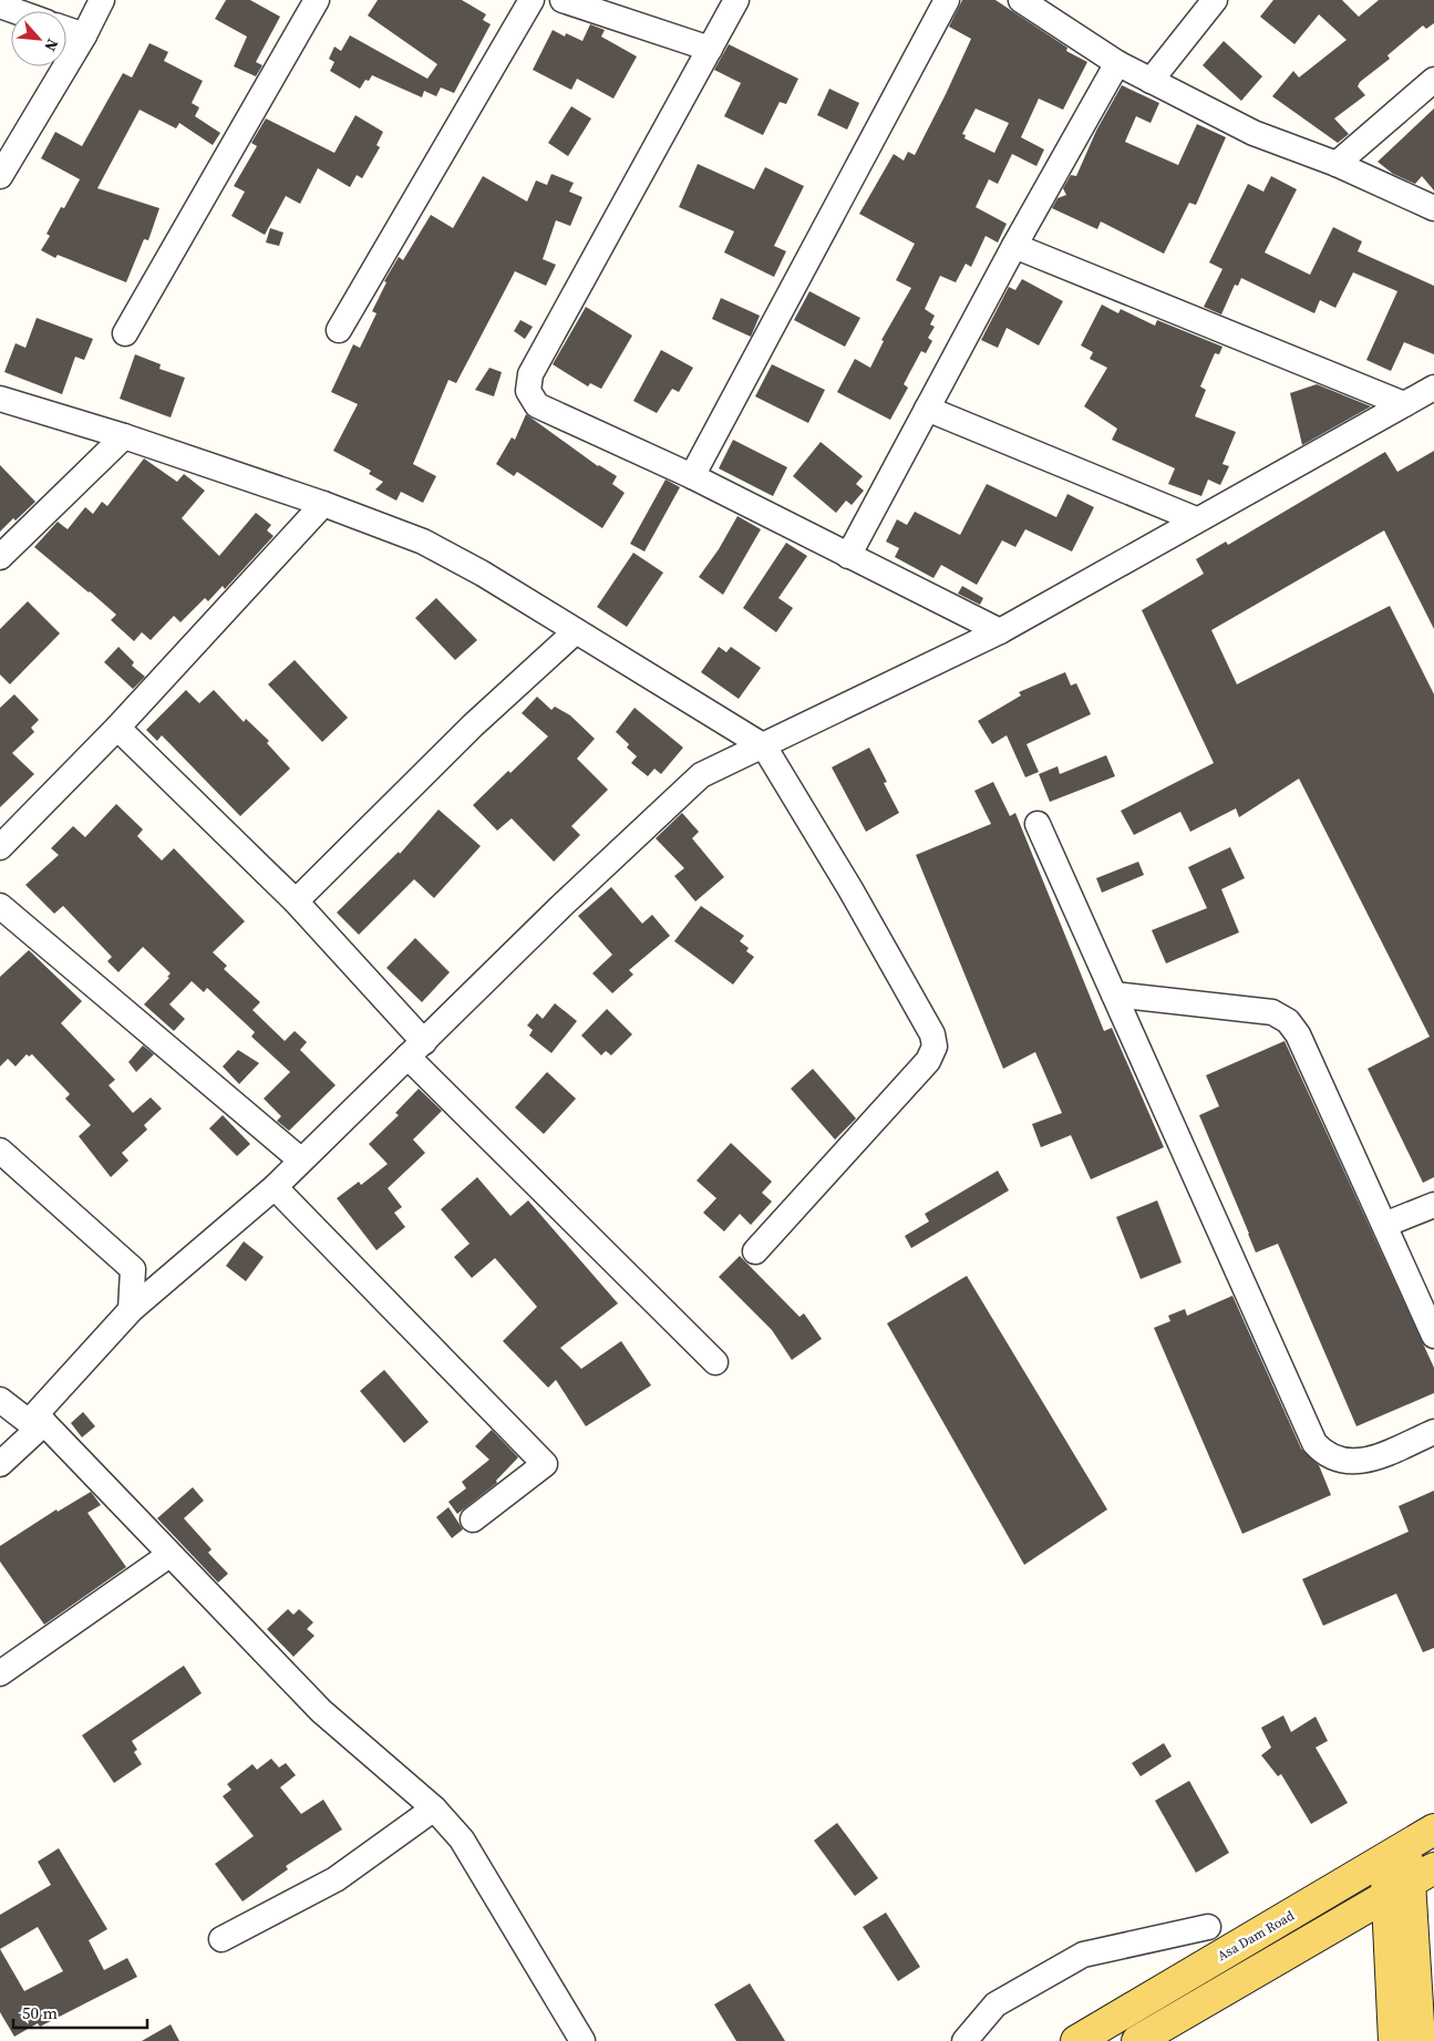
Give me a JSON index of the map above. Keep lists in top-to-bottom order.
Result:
{
  "streets": {
    "main road": ["Asa Dam Road"]
  },
  "scale_bar": "50 m",
  "north": "bottom right"
}
